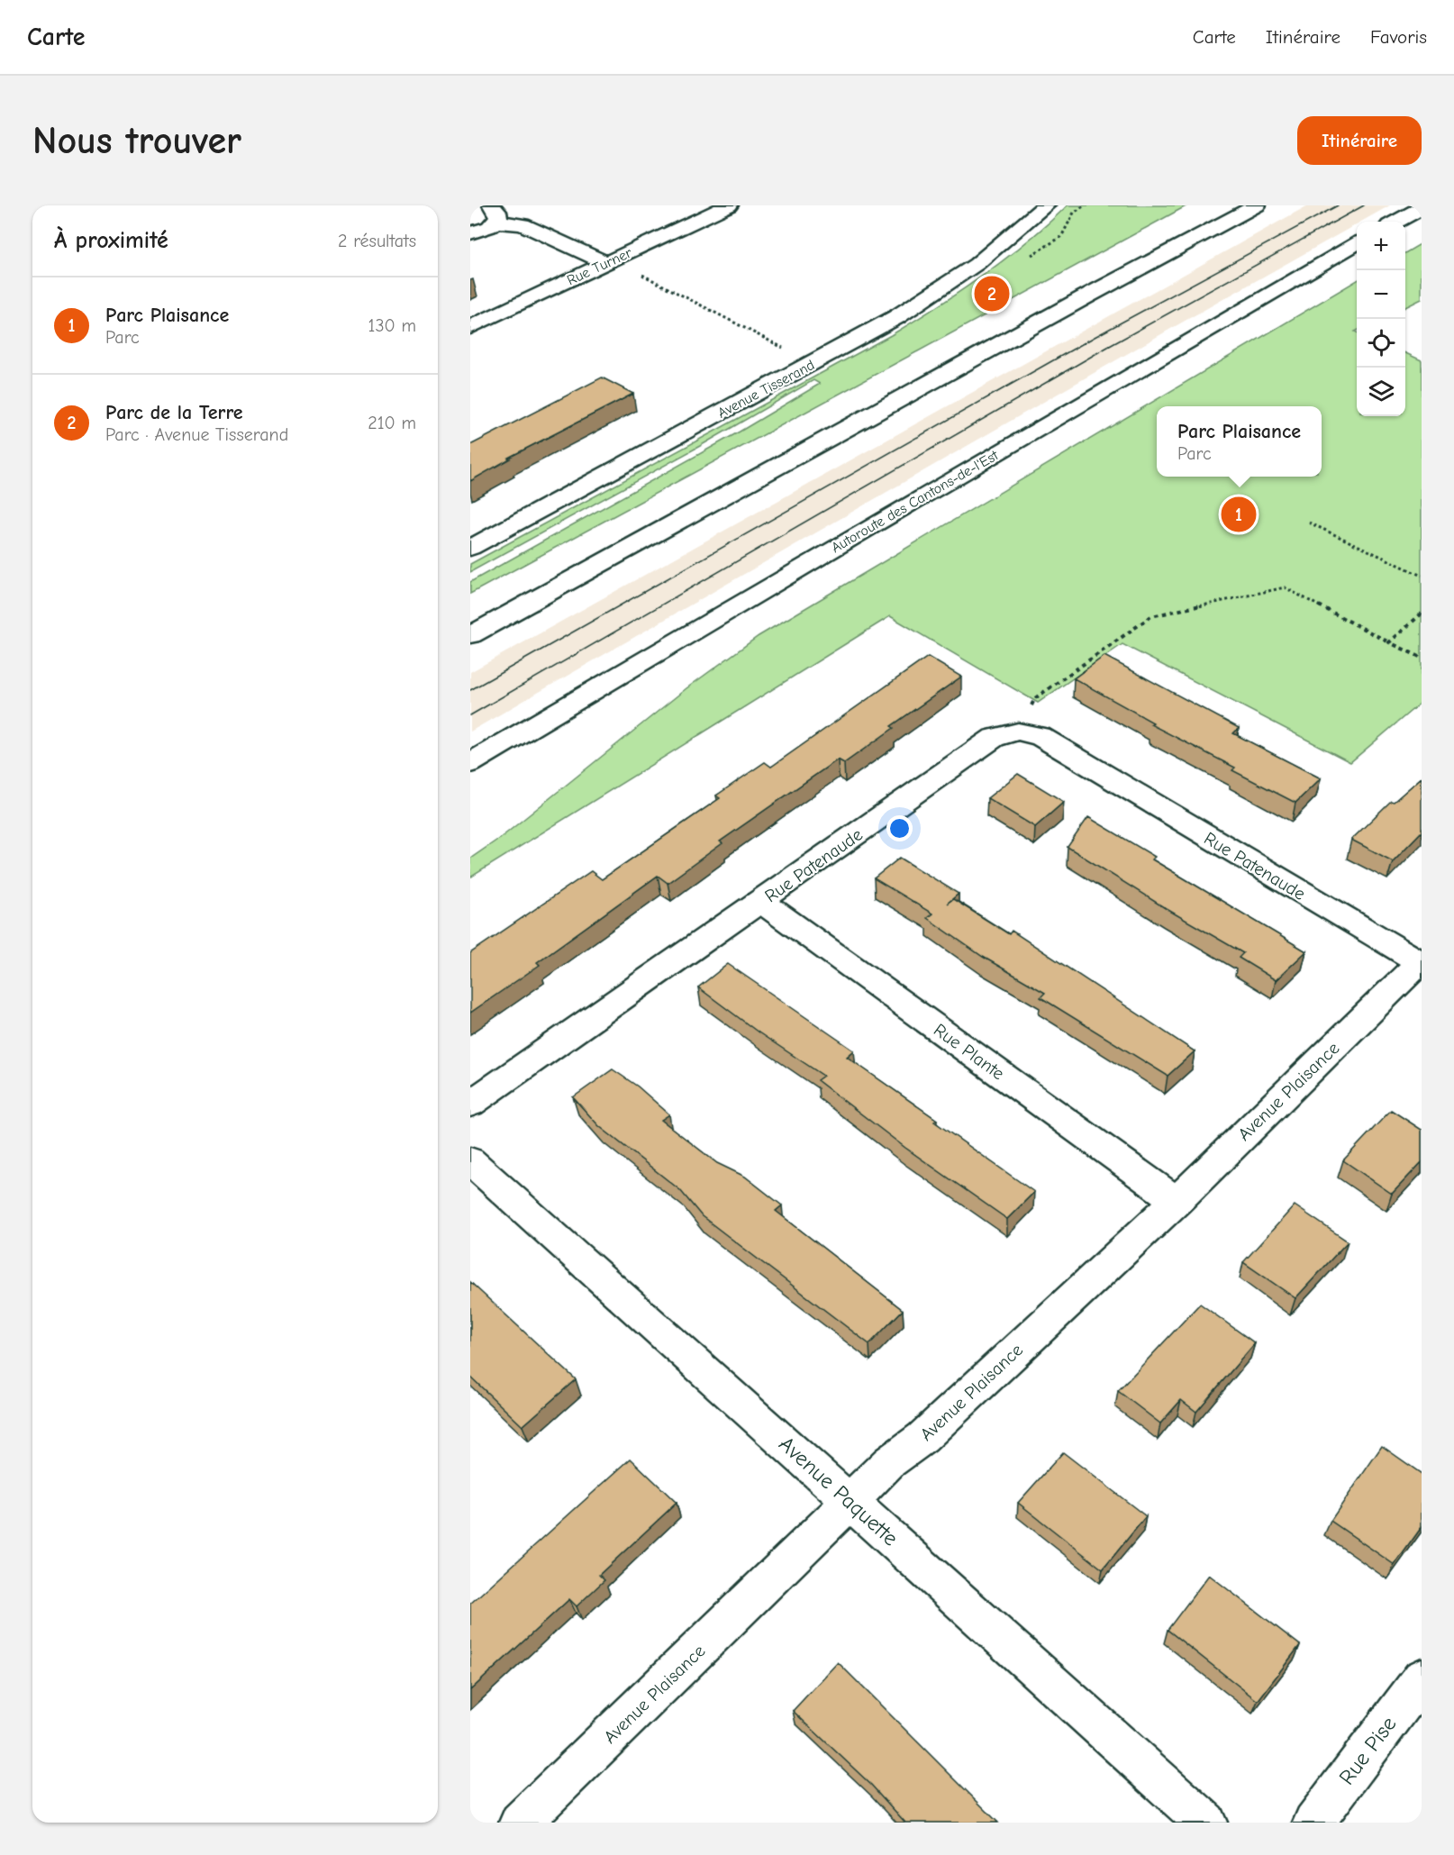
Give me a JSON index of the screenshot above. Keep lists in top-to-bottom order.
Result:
{
  "streets": {
    "main road": [
      "Rue Turner",
      "Avenue Tisserand",
      "Autoroute des Cantons-de-l'Est",
      "Rue Patenaude",
      "Rue Plante",
      "Avenue Plaisance",
      "Avenue Paquette",
      "Rue Pise"
    ]
  },
  "crossings": [
    ["Rue Patenaude", "Rue Plante"],
    ["Rue Patenaude", "Avenue Plaisance"],
    ["Rue Plante", "Avenue Plaisance"],
    ["Avenue Plaisance", "Avenue Paquette"]
  ],
  "page": {
    "header": "Carte",
    "nav": ["Carte", "Itinéraire", "Favoris"],
    "buttons": "Itinéraire",
    "title": "Nous trouver",
    "heading": ["À proximité", "2 résultats"],
    "map_buttons": ["+", "−"],
    "pins": ["2", "1"],
    "list": [
      {
        "mark": "1",
        "name": "Parc Plaisance",
        "note": "Parc",
        "value": "130 m"
      },
      {
        "mark": "2",
        "name": "Parc de la Terre",
        "note": "Parc · Avenue Tisserand",
        "value": "210 m"
      }
    ],
    "popup": ["Parc Plaisance", "Parc"]
  }
}
